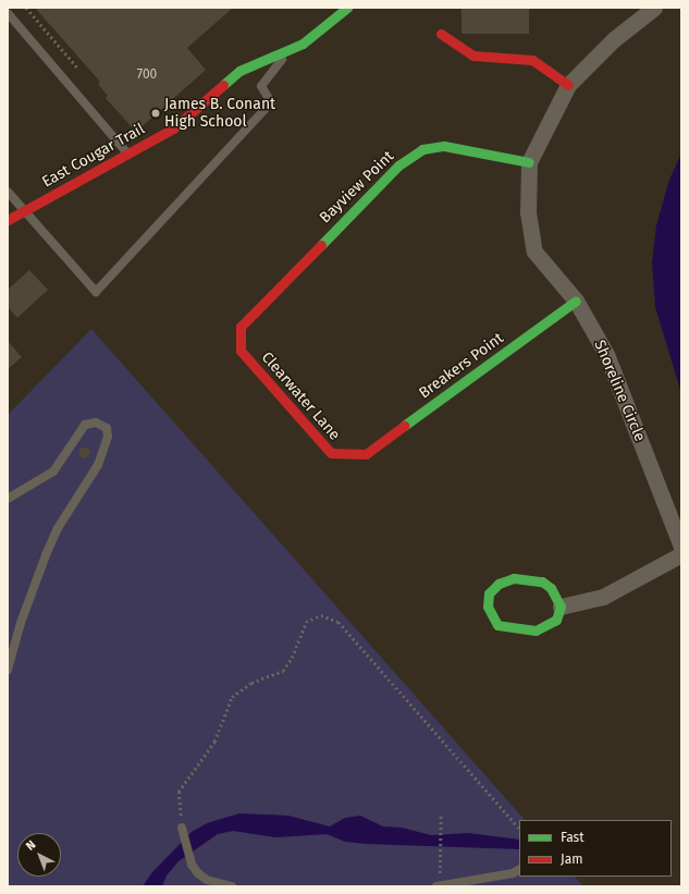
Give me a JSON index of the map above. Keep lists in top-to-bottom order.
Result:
{
  "streets": {
    "street": [
      "East Cougar Trail",
      "Bayview Point",
      "Breakers Point",
      "Shoreline Circle",
      "Clearwater Lane"
    ]
  },
  "crossings": [
    ["Bayview Point", "Shoreline Circle"],
    ["Bayview Point", "Clearwater Lane"],
    ["Breakers Point", "Shoreline Circle"],
    ["Breakers Point", "Clearwater Lane"]
  ],
  "places": ["James B. Conant High School"],
  "house_numbers": ["700"],
  "legend": ["Fast", "Jam"],
  "north": "top left"
}
